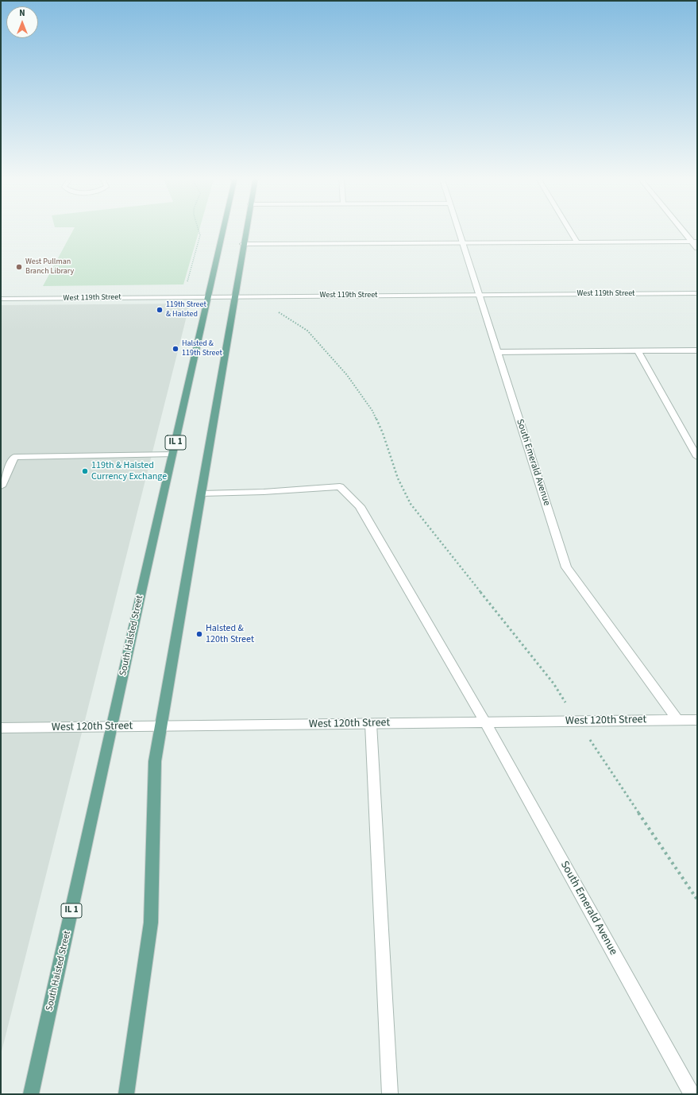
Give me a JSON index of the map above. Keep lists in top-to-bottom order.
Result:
{
  "streets": {
    "main road": ["IL 1", "South Halsted Street"],
    "street": ["West 119th Street", "South Emerald Avenue", "West 120th Street"]
  },
  "crossings": [
    ["West 119th Street", "South Emerald Avenue"],
    ["West 119th Street", "South Halsted Street"],
    ["South Emerald Avenue", "West 120th Street"],
    ["South Halsted Street", "West 120th Street"]
  ],
  "places": [
    "West Pullman Branch Library",
    "119th Street & Halsted",
    "Halsted & 119th Street",
    "119th & Halsted Currency Exchange",
    "Halsted & 120th Street"
  ],
  "north": "top"
}
